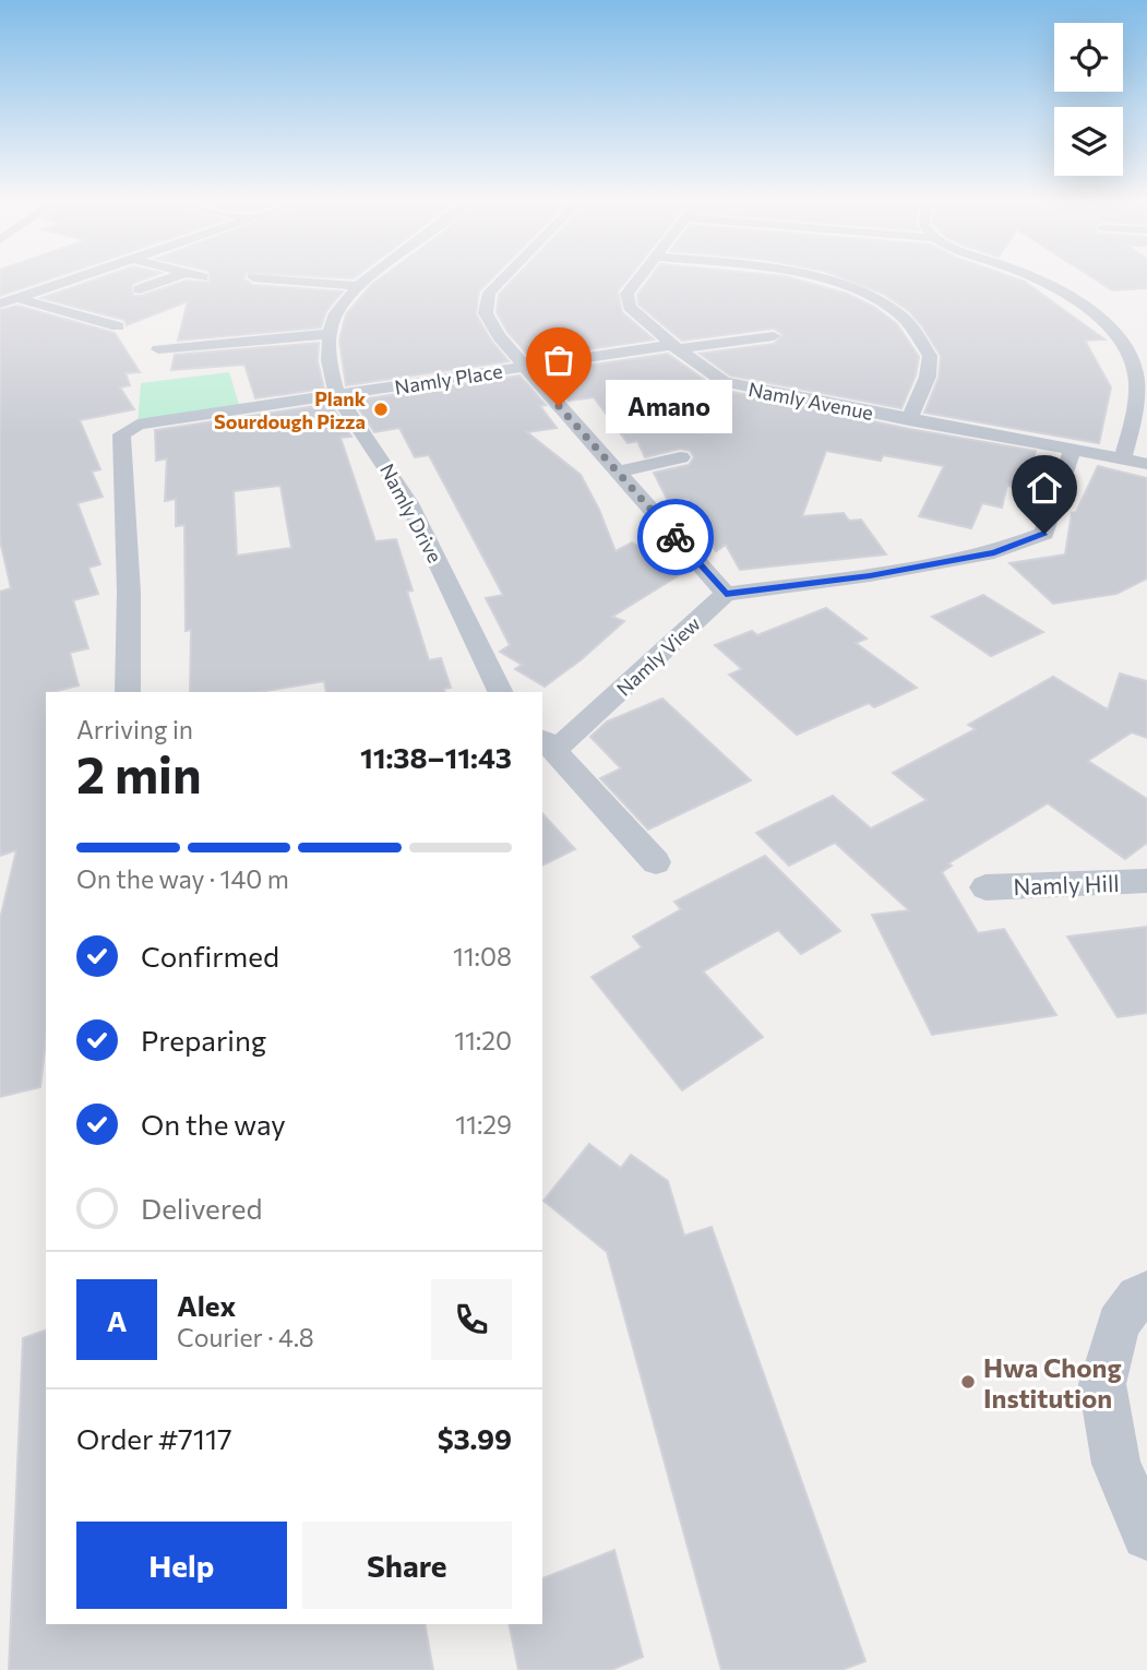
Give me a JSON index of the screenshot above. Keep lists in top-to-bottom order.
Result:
{
  "streets": {
    "street": [
      "Namly Place",
      "Namly Avenue",
      "Namly Drive",
      "Namly View",
      "Namly Hill"
    ]
  },
  "crossings": [
    ["Namly Place", "Namly Avenue"],
    ["Namly Place", "Namly Drive"]
  ],
  "places": ["Amano", "Plank Sourdough Pizza", "Hwa Chong Institution"],
  "page": {
    "bubble": "Amano",
    "heading": ["2 min", "Arriving in", "11:38–11:43"],
    "panel": [
      "Alex",
      "Courier · 4.8",
      "Order #7117",
      "$3.99"
    ],
    "bar": "On the way · 140 m",
    "list": [
      ["Confirmed", "11:08"],
      ["Preparing", "11:20"],
      ["On the way", "11:29"],
      "Delivered"
    ],
    "round": "A",
    "buttons": ["Help", "Share"]
  }
}
